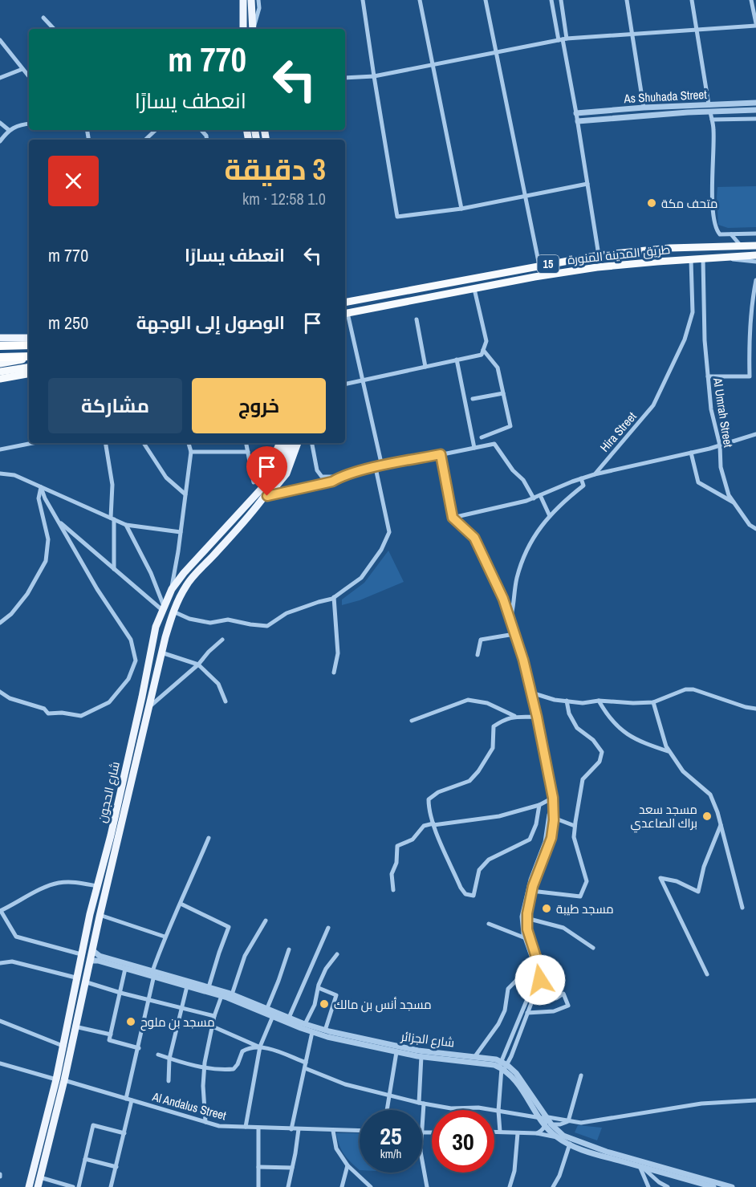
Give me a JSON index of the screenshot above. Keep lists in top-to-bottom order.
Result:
{
  "streets": {
    "highway": ["طريق المدينة المنورة", "15"],
    "main road": ["شارع الحجون"],
    "street": [
      "As Shuhada Street",
      "Al Umrah Street",
      "Hira Street",
      "شارع الجزائر",
      "Al Andalus Street"
    ]
  },
  "crossings": [
    ["طريق المدينة المنورة", "Al Umrah Street"],
    ["طريق المدينة المنورة", "Hira Street"],
    ["شارع الحجون", "شارع الجزائر"],
    ["شارع الحجون", "Al Andalus Street"]
  ],
  "places": [
    "متحف مكة",
    "مسجد سعد براك الصاعدي",
    "مسجد طيبة",
    "مسجد أنس بن مالك",
    "مسجد بن ملوح"
  ],
  "page": {
    "turn": ["770 m", "انعطف يسارًا"],
    "heading": ["3 دقيقة", "1.0 km · 12:58"],
    "list": [
      {
        "name": "انعطف يسارًا",
        "value": "770 m"
      },
      {
        "name": "الوصول إلى الوجهة",
        "value": "250 m"
      }
    ],
    "buttons": ["خروج", "مشاركة"],
    "speed": "25 km/h",
    "limit": "30"
  }
}
